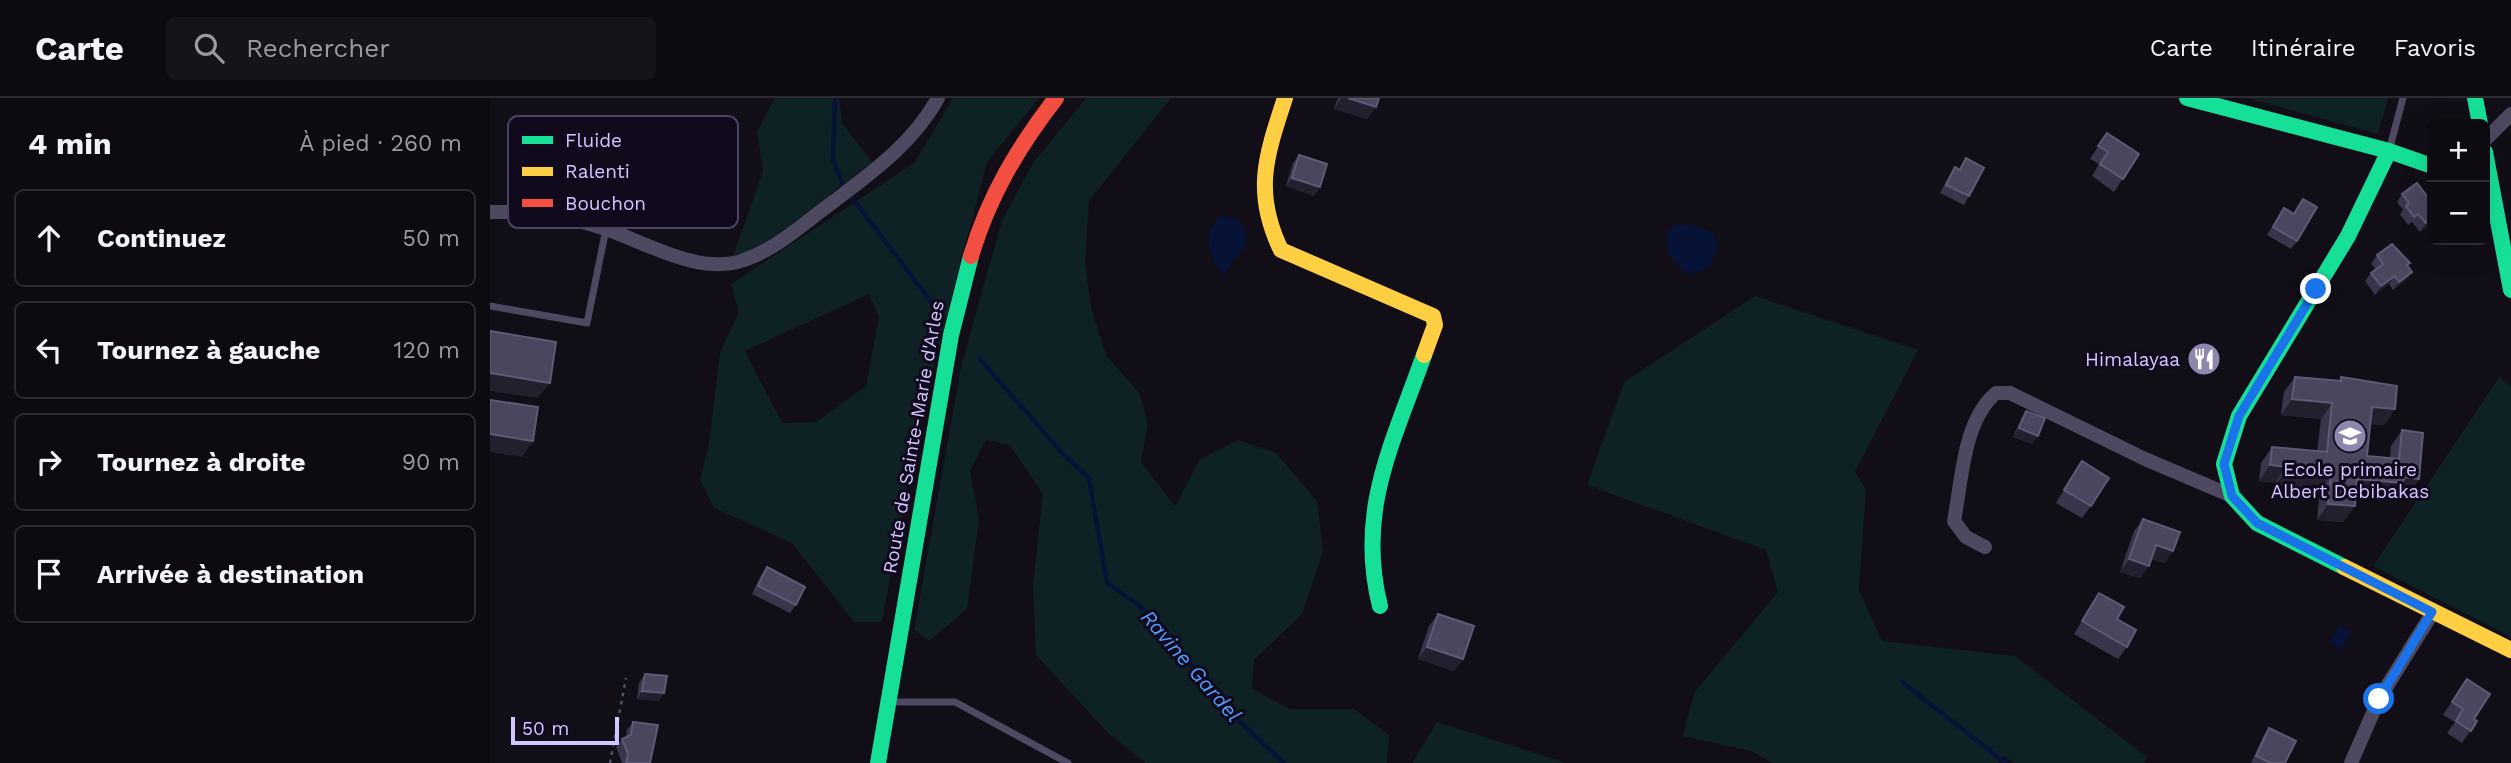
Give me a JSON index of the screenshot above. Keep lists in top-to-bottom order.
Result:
{
  "streets": {
    "street": ["Route de Sainte-Marie d'Arles"]
  },
  "water": ["Ravine Gardel"],
  "places": {
    "restaurant": ["Himalayaa"],
    "school or university": ["Ecole primaire Albert Debibakas"]
  },
  "legend": ["Fluide", "Ralenti", "Bouchon"],
  "scale_bar": "50 m",
  "page": {
    "header": "Carte",
    "search": "Rechercher",
    "nav": ["Carte", "Itinéraire", "Favoris"],
    "heading": ["4 min", "À pied · 260 m"],
    "map_buttons": ["+", "−"],
    "list": [
      ["Continuez", "50 m"],
      ["Tournez à gauche", "120 m"],
      ["Tournez à droite", "90 m"],
      "Arrivée à destination"
    ],
    "scale": "50 m"
  }
}
